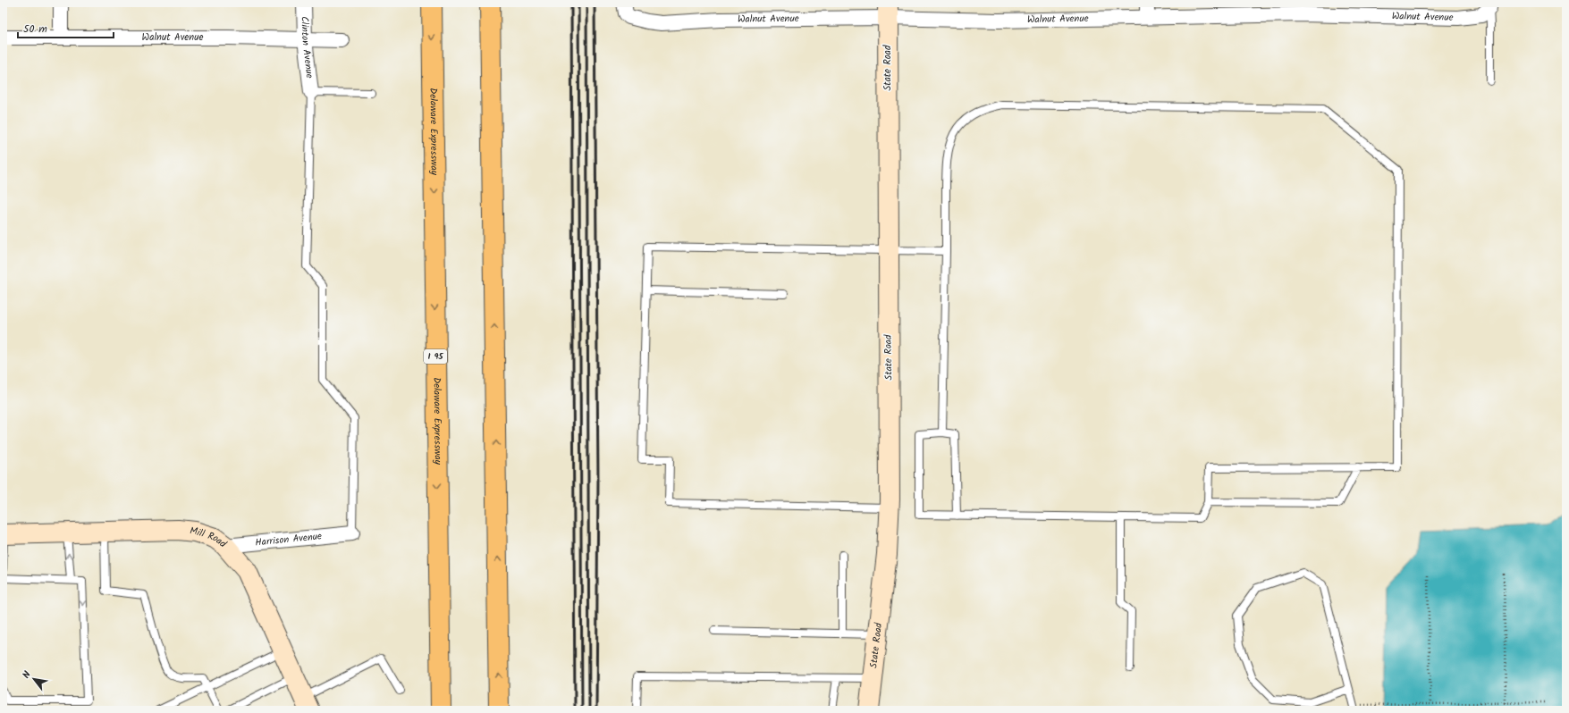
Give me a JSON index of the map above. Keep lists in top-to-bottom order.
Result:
{
  "streets": {
    "highway": ["Delaware Expressway", "I 95"],
    "main road": ["State Road", "Mill Road"],
    "street": ["Walnut Avenue", "Clinton Avenue", "Harrison Avenue"]
  },
  "crossings": [
    ["Walnut Avenue", "Clinton Avenue"],
    ["Walnut Avenue", "State Road"],
    ["Mill Road", "Harrison Avenue"]
  ],
  "scale_bar": "50 m",
  "north": "top left"
}
